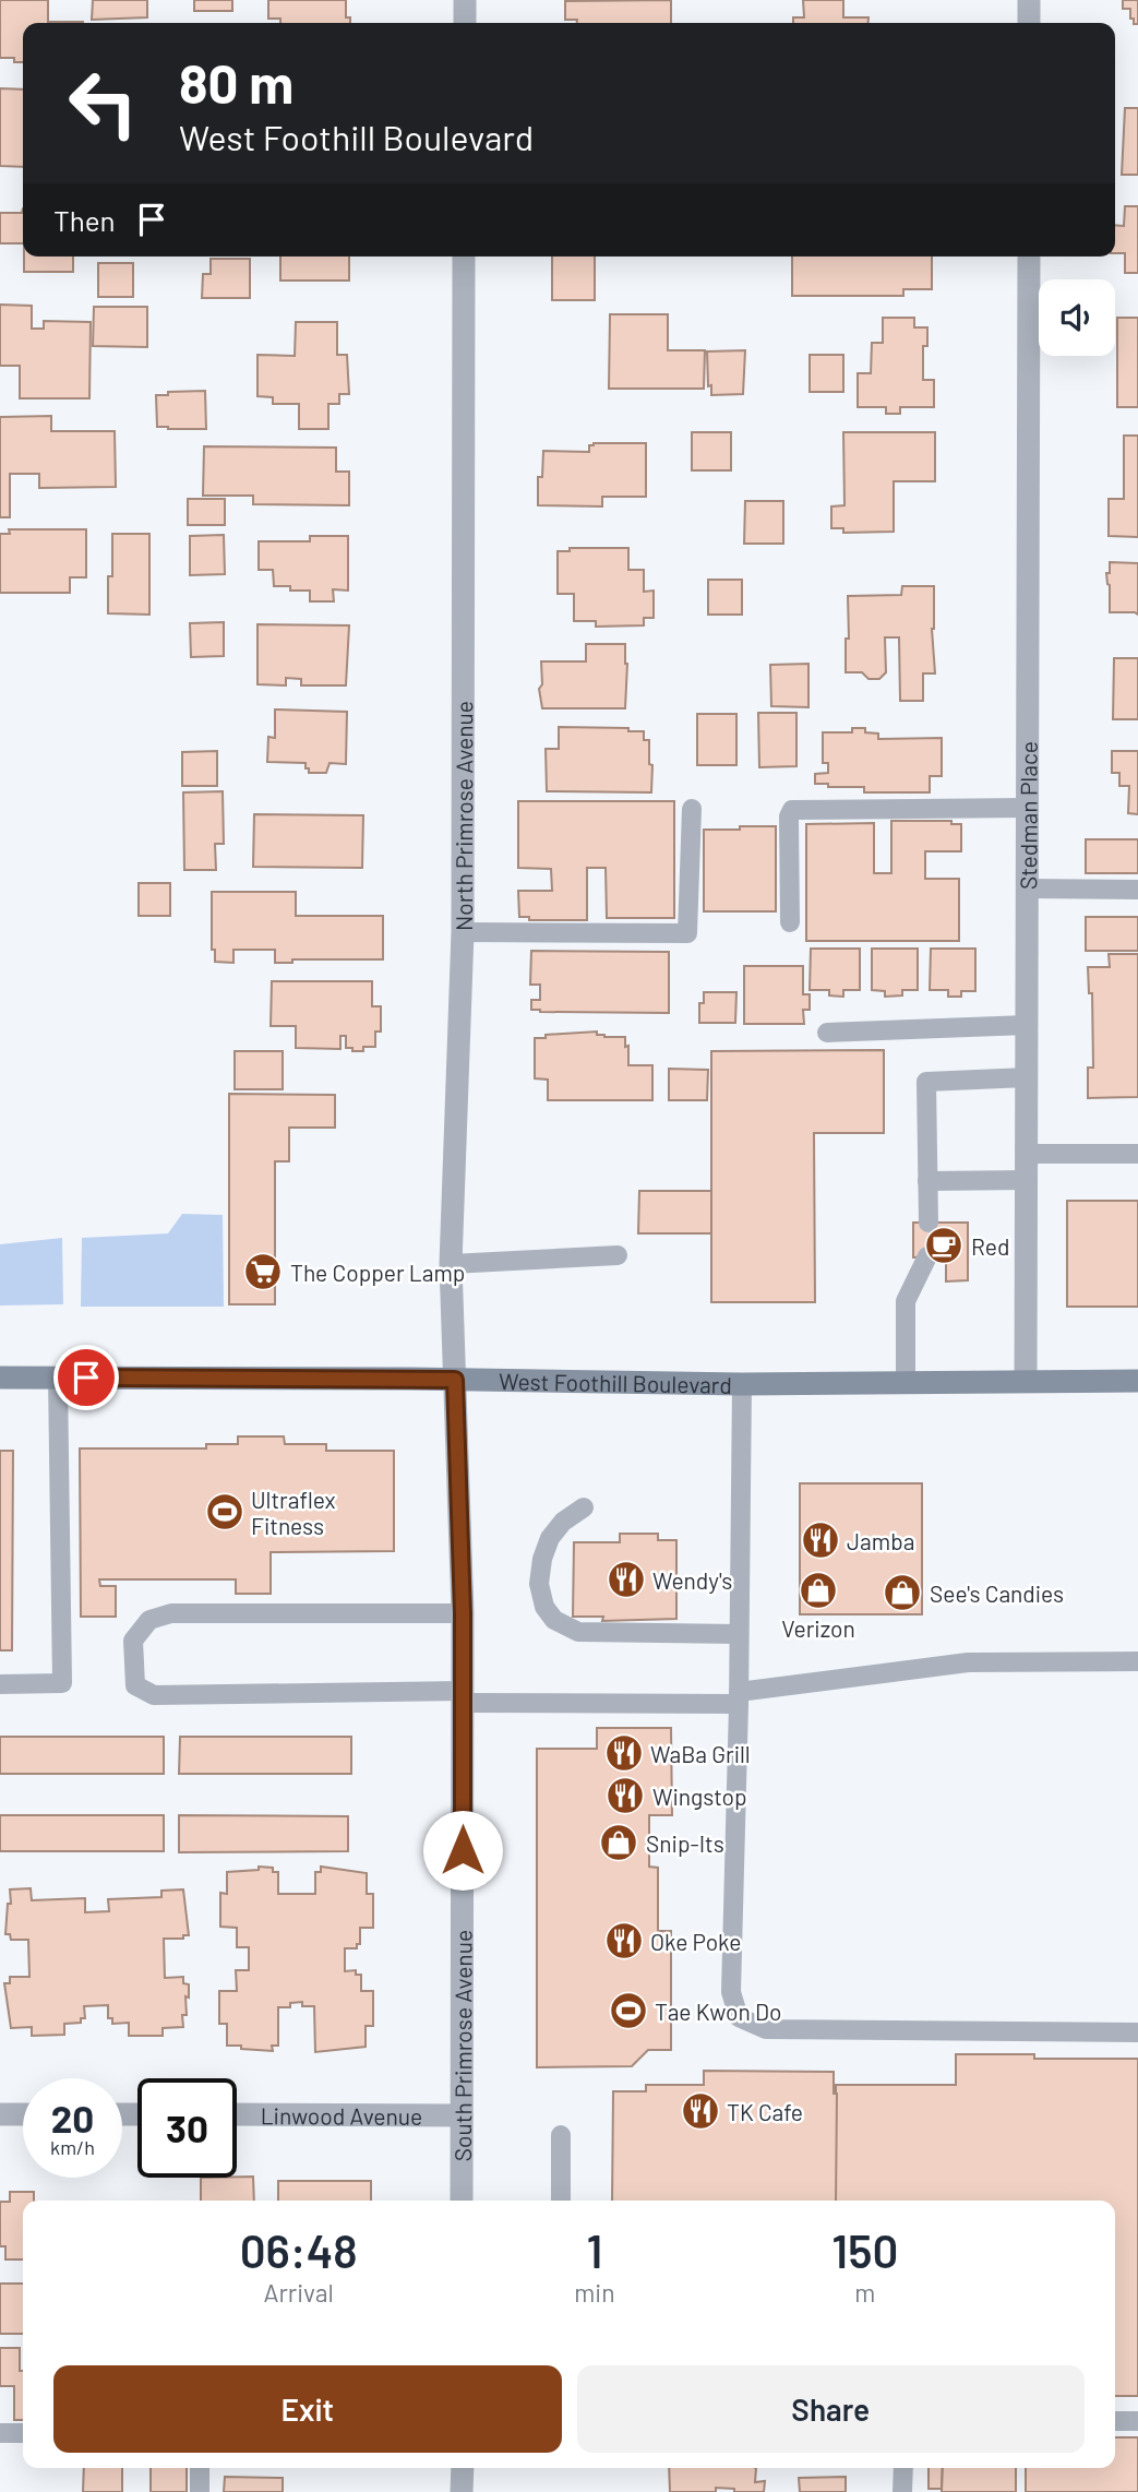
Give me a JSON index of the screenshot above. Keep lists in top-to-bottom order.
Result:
{
  "streets": {
    "main road": ["West Foothill Boulevard"],
    "street": [
      "North Primrose Avenue",
      "Stedman Place",
      "South Primrose Avenue",
      "Linwood Avenue"
    ]
  },
  "crossings": [
    ["North Primrose Avenue", "West Foothill Boulevard"],
    ["North Primrose Avenue", "South Primrose Avenue"],
    ["Stedman Place", "West Foothill Boulevard"],
    ["West Foothill Boulevard", "South Primrose Avenue"],
    ["South Primrose Avenue", "Linwood Avenue"]
  ],
  "places": {
    "cafe": ["Red"],
    "supermarket": ["The Copper Lamp"],
    "sports": ["Ultraflex Fitness", "Tae Kwon Do"],
    "restaurant": [
      "Jamba",
      "Wendy's",
      "WaBa Grill",
      "Wingstop",
      "Oke Poke",
      "TK Cafe"
    ],
    "shop": ["Verizon", "See's Candies", "Snip-Its"]
  },
  "page": {
    "turn": ["80 m", "West Foothill Boulevard"],
    "then": "Then",
    "speed": "20 km/h",
    "limit": "30",
    "eta": [
      "06:48",
      "Arrival",
      "1",
      "min",
      "150",
      "m"
    ],
    "buttons": ["Exit", "Share"]
  }
}
